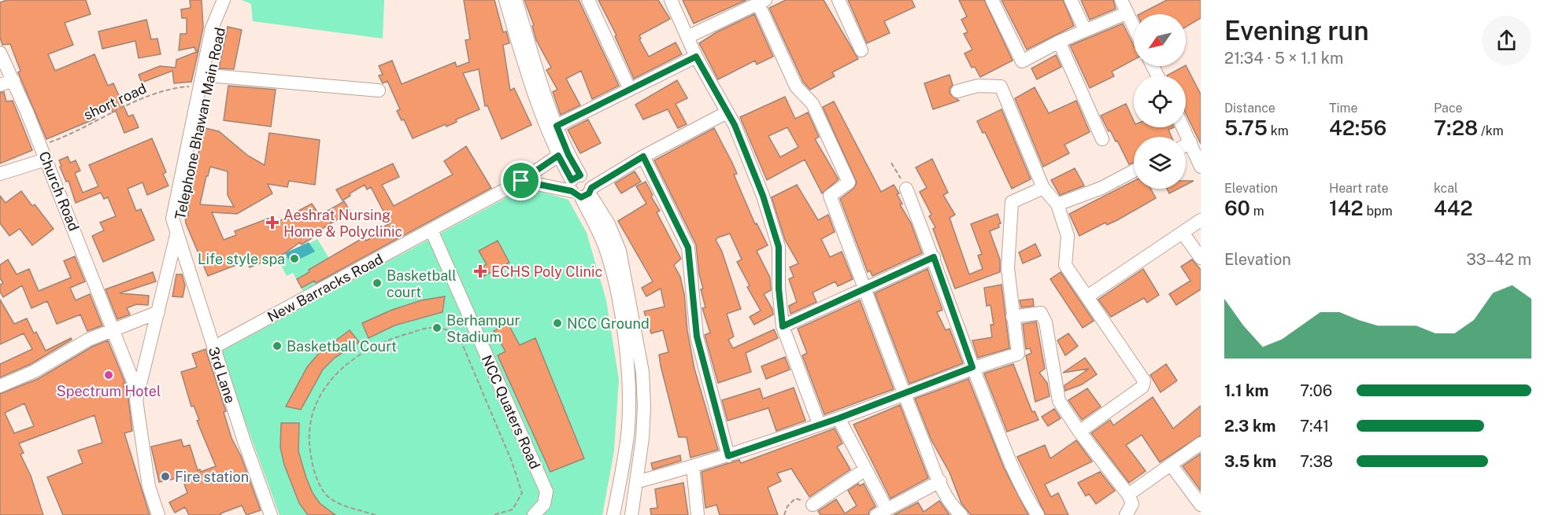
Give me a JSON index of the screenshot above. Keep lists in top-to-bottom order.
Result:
{
  "streets": {
    "street": [
      "Telephone Bhawan Main Road",
      "Church Road",
      "New Barracks Road",
      "3rd Lane",
      "NCC Quaters Road"
    ],
    "path": ["short road"]
  },
  "crossings": [
    ["short road", "Telephone Bhawan Main Road"],
    ["short road", "Church Road"],
    ["Telephone Bhawan Main Road", "3rd Lane"],
    ["New Barracks Road", "3rd Lane"],
    ["New Barracks Road", "NCC Quaters Road"]
  ],
  "places": {
    "health": ["Aeshrat Nursing Home & Polyclinic", "ECHS Poly Clinic"],
    "other": [
      "Life style spa",
      "Basketball court",
      "NCC Ground",
      "Berhampur Stadium",
      "Basketball Court",
      "Spectrum Hotel",
      "Fire station"
    ]
  },
  "north": "bottom left",
  "page": {
    "heading": ["Evening run", "21:34 · 5 × 1.1 km"],
    "stats": [
      ["Distance", "5.75 km"],
      ["Time", "42:56"],
      ["Pace", "7:28 /km"],
      ["Elevation", "60 m"],
      ["Heart rate", "142 bpm"],
      ["kcal", "442"]
    ],
    "chart": ["Elevation", "33–42 m"],
    "list": [
      {
        "name": "1.1 km",
        "note": "7:06"
      },
      {
        "name": "2.3 km",
        "note": "7:41"
      },
      {
        "name": "3.5 km",
        "note": "7:38"
      }
    ]
  }
}
